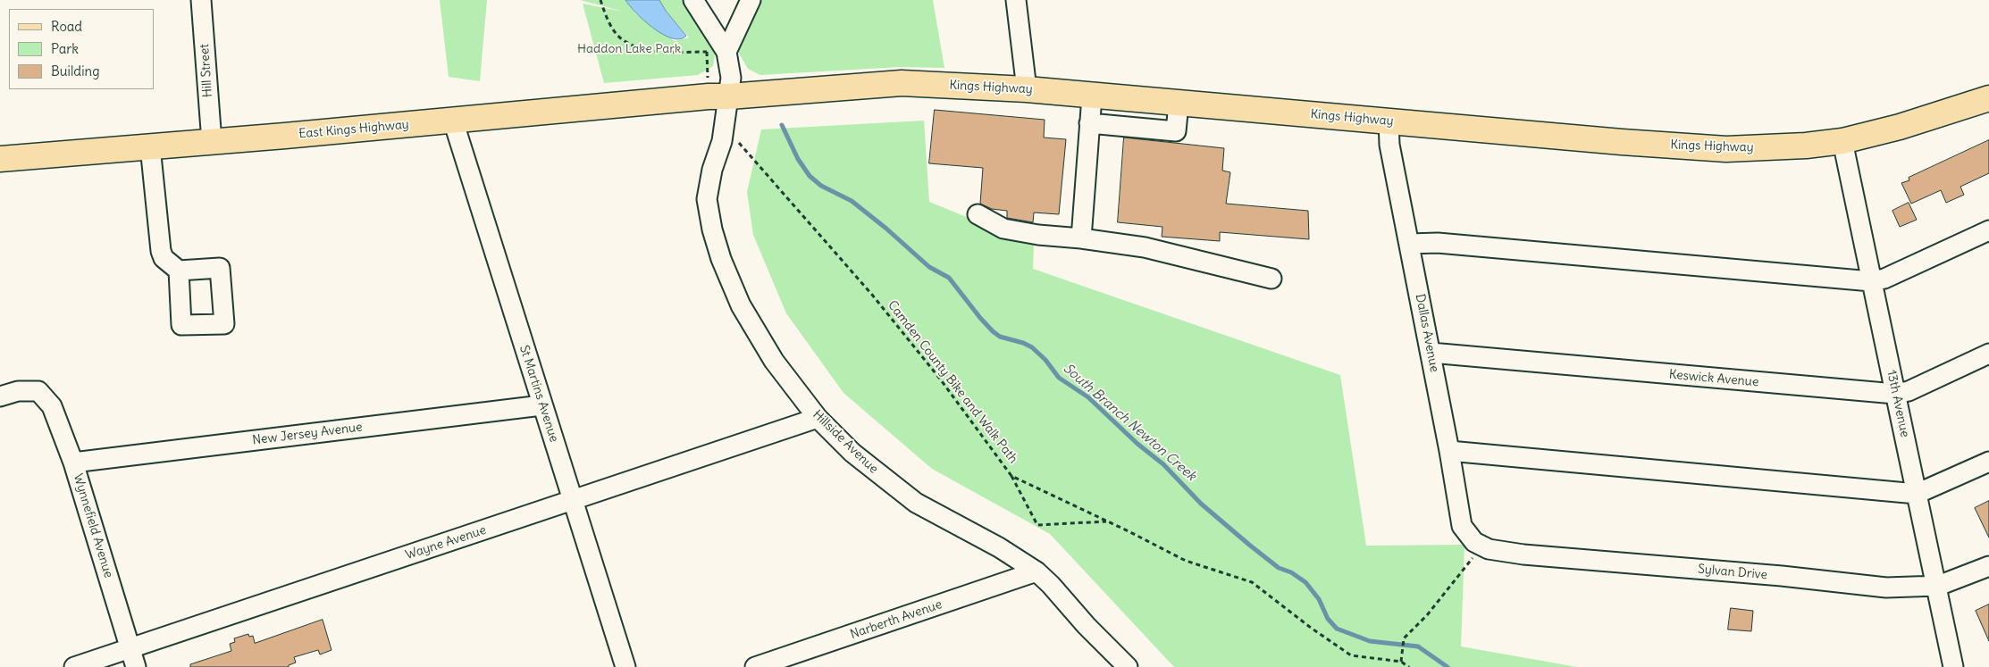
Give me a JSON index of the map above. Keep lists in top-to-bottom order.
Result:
{
  "streets": {
    "main road": ["Kings Highway", "East Kings Highway"],
    "street": [
      "Hill Street",
      "Dallas Avenue",
      "Keswick Avenue",
      "St Martins Avenue",
      "13th Avenue",
      "New Jersey Avenue",
      "Hillside Avenue",
      "Wynnefield Avenue",
      "Wayne Avenue",
      "Sylvan Drive",
      "Narberth Avenue"
    ],
    "path": ["Camden County Bike and Walk Path"]
  },
  "crossings": [
    ["Hill Street", "East Kings Highway"],
    ["Kings Highway", "East Kings Highway"],
    ["Kings Highway", "Dallas Avenue"],
    ["Kings Highway", "13th Avenue"],
    ["Kings Highway", "Hillside Avenue"],
    ["East Kings Highway", "St Martins Avenue"],
    ["East Kings Highway", "Hillside Avenue"],
    ["Dallas Avenue", "Keswick Avenue"],
    ["Dallas Avenue", "Sylvan Drive"],
    ["Keswick Avenue", "13th Avenue"],
    ["Camden County Bike and Walk Path", "Hillside Avenue"],
    ["St Martins Avenue", "New Jersey Avenue"],
    ["St Martins Avenue", "Wayne Avenue"],
    ["13th Avenue", "Sylvan Drive"],
    ["New Jersey Avenue", "Wynnefield Avenue"],
    ["Hillside Avenue", "Wayne Avenue"],
    ["Hillside Avenue", "Narberth Avenue"],
    ["Wynnefield Avenue", "Wayne Avenue"]
  ],
  "water": ["South Branch Newton Creek"],
  "parks": ["Haddon Lake Park"],
  "legend": ["Road", "Park", "Building"]
}
